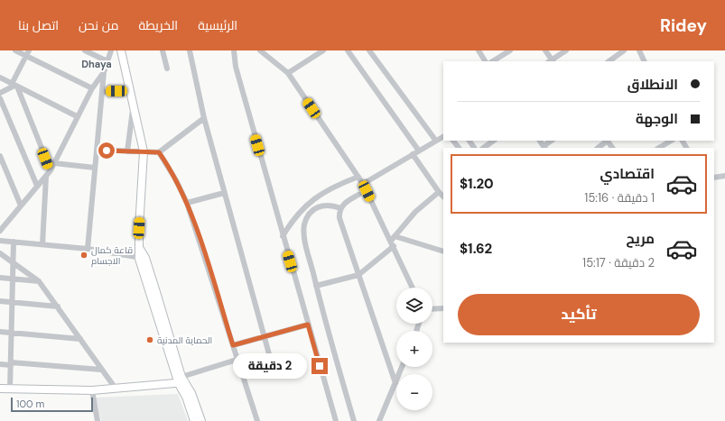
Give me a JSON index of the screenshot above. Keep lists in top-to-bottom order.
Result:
{
  "districts": ["Dhaya"],
  "places": ["قاعة كمال الاجسام", "الحماية المدنية"],
  "scale_bar": "100 m",
  "page": {
    "header": "Ridey",
    "nav": [
      "الرئيسية",
      "الخريطة",
      "من نحن",
      "اتصل بنا"
    ],
    "banner": ["الانطلاق", "الوجهة"],
    "list": [
      {
        "name": "اقتصادي",
        "note": "1 دقيقة · 15:16",
        "value": "$1.20"
      },
      {
        "name": "مريح",
        "note": "2 دقيقة · 15:17",
        "value": "$1.62"
      }
    ],
    "buttons": "تأكيد",
    "map_buttons": ["+", "−"],
    "bubble": "2 دقيقة",
    "scale": "100 m"
  }
}
